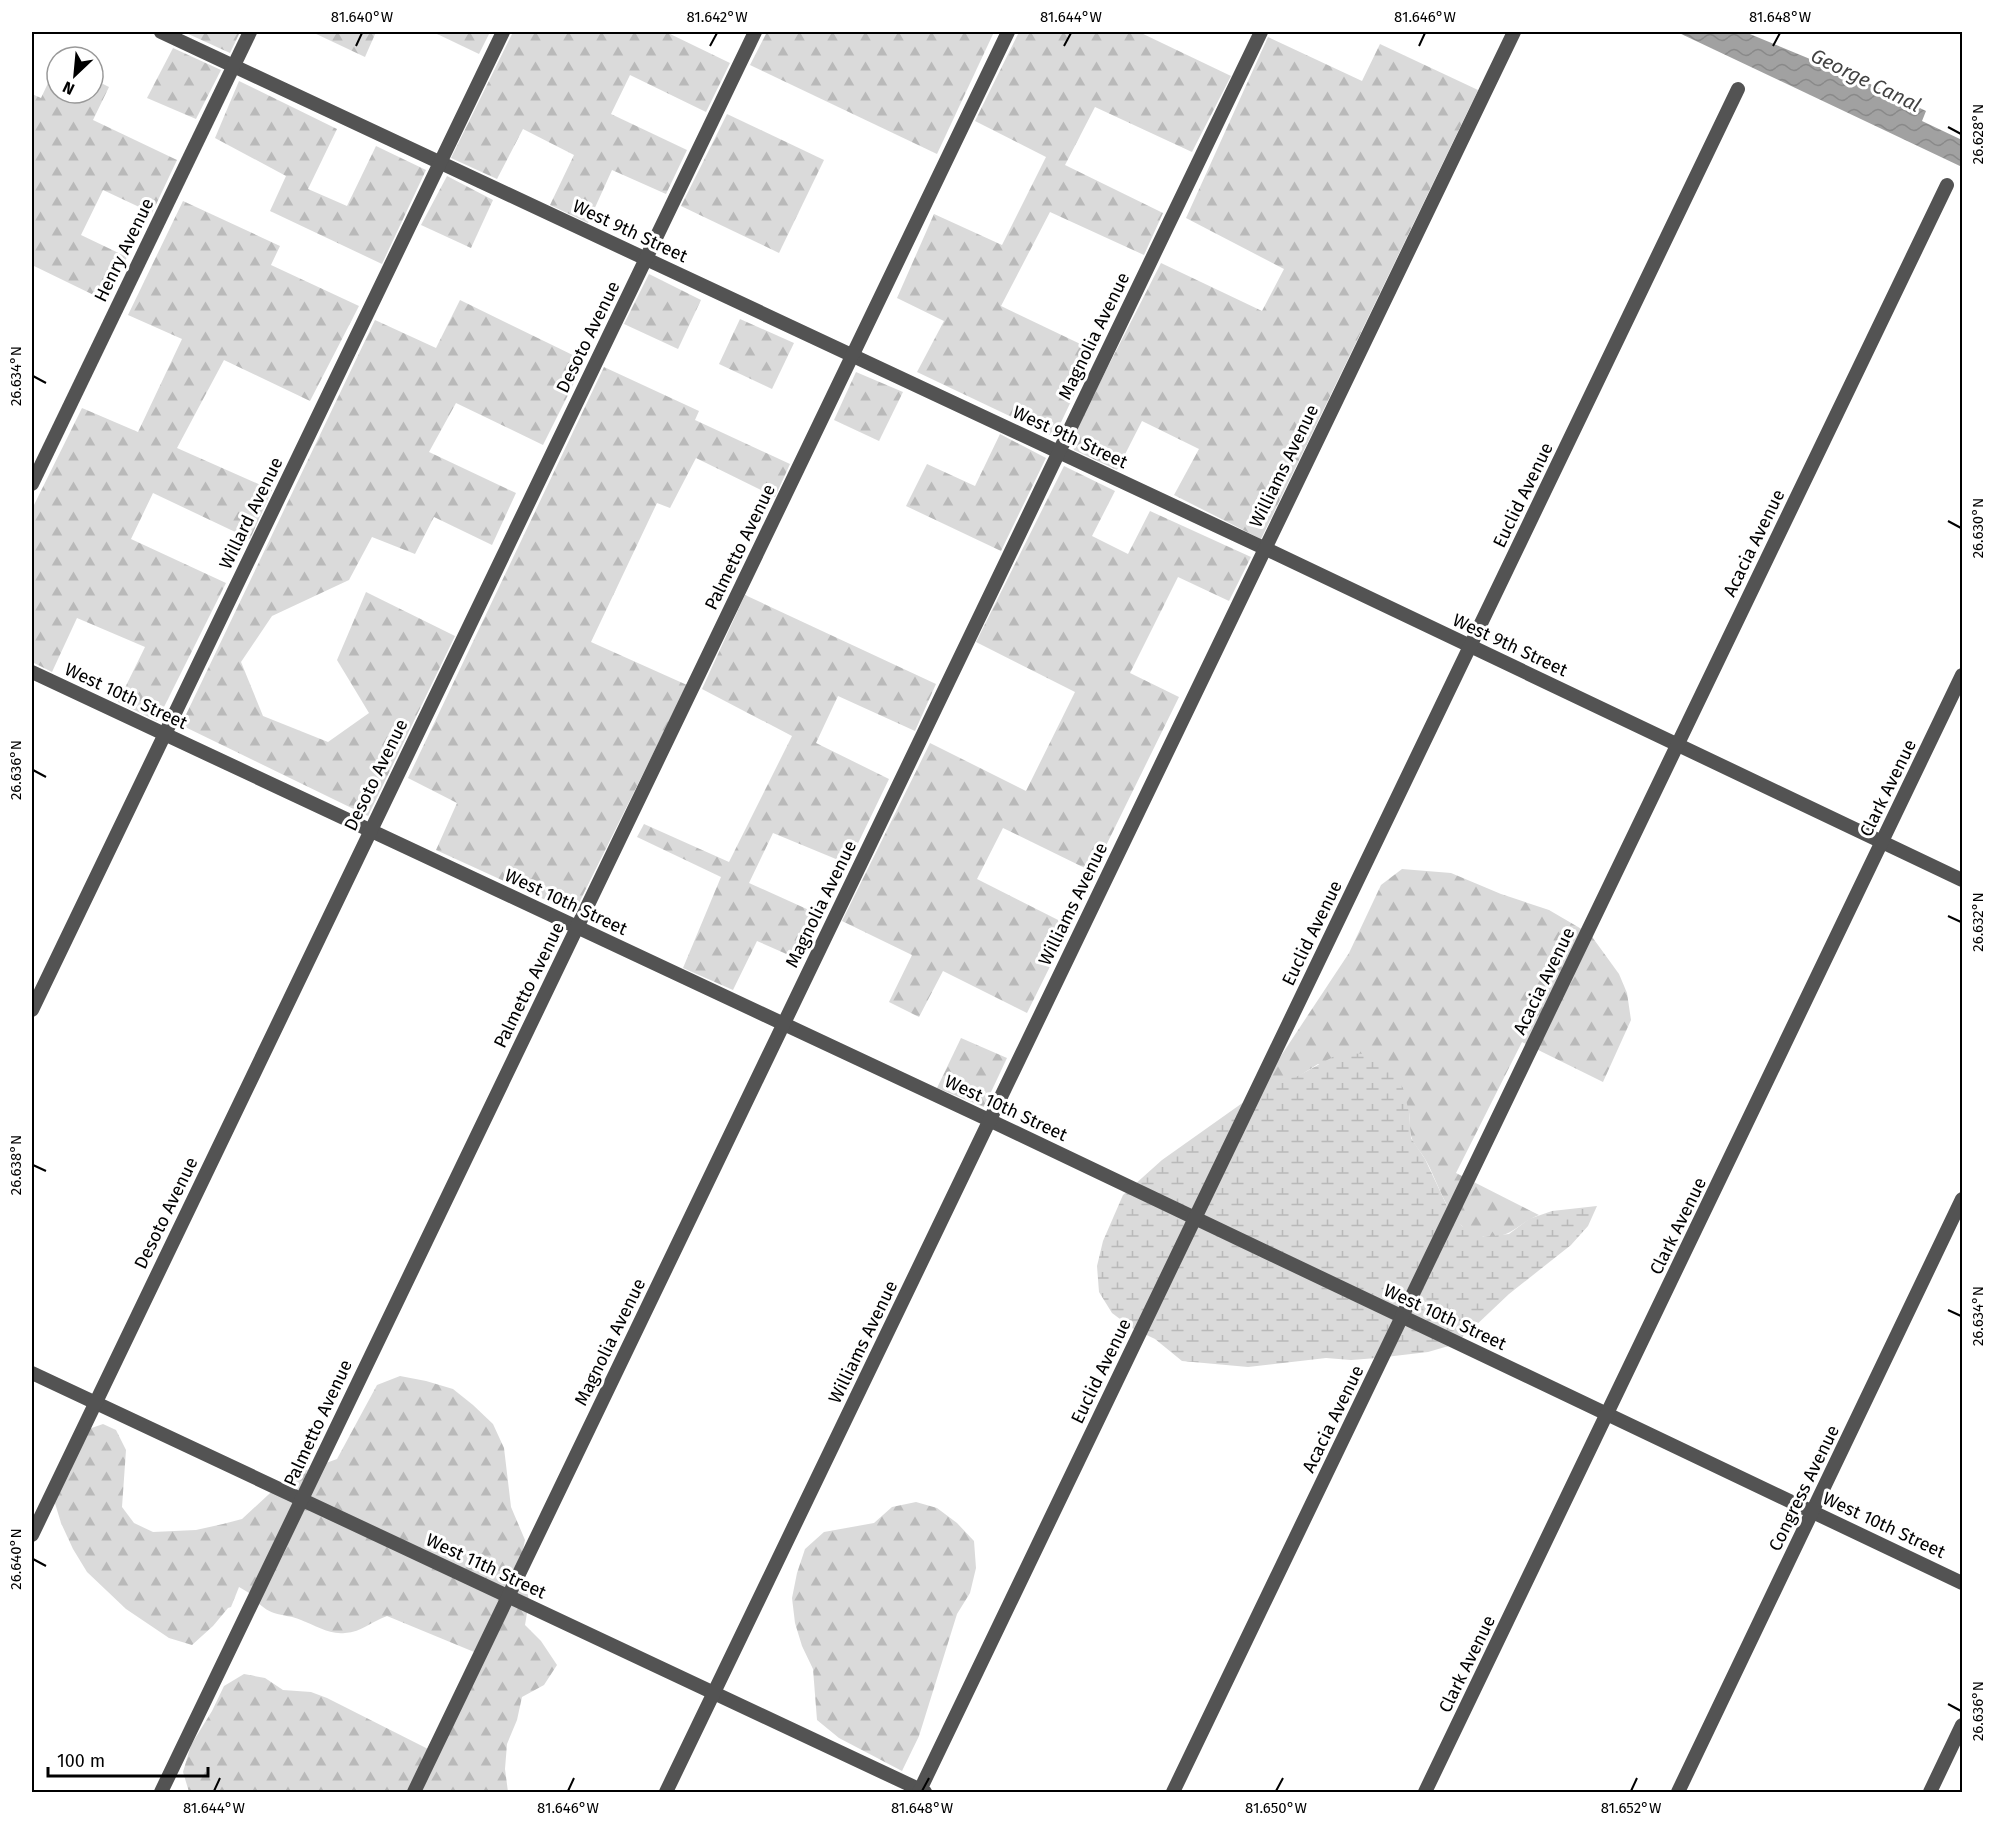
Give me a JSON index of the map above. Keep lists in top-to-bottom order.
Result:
{
  "streets": {
    "street": [
      "West 9th Street",
      "Henry Avenue",
      "Magnolia Avenue",
      "Desoto Avenue",
      "Williams Avenue",
      "Euclid Avenue",
      "Willard Avenue",
      "Acacia Avenue",
      "Palmetto Avenue",
      "West 10th Street",
      "Clark Avenue",
      "Congress Avenue",
      "West 11th Street"
    ]
  },
  "crossings": [
    ["West 9th Street", "Henry Avenue"],
    ["West 9th Street", "Magnolia Avenue"],
    ["West 9th Street", "Desoto Avenue"],
    ["West 9th Street", "Williams Avenue"],
    ["West 9th Street", "Euclid Avenue"],
    ["West 9th Street", "Willard Avenue"],
    ["West 9th Street", "Acacia Avenue"],
    ["West 9th Street", "Palmetto Avenue"],
    ["West 9th Street", "Clark Avenue"],
    ["Magnolia Avenue", "West 10th Street"],
    ["Magnolia Avenue", "West 11th Street"],
    ["Desoto Avenue", "West 10th Street"],
    ["Desoto Avenue", "West 11th Street"],
    ["Williams Avenue", "West 10th Street"],
    ["Williams Avenue", "West 11th Street"],
    ["Euclid Avenue", "West 10th Street"],
    ["Euclid Avenue", "West 11th Street"],
    ["Willard Avenue", "West 10th Street"],
    ["Acacia Avenue", "West 10th Street"],
    ["Palmetto Avenue", "West 10th Street"],
    ["Palmetto Avenue", "West 11th Street"],
    ["West 10th Street", "Clark Avenue"],
    ["West 10th Street", "Congress Avenue"]
  ],
  "water": ["George Canal"],
  "scale_bar": "100 m",
  "north": "bottom left",
  "coordinates": [
    "81.640°W",
    "81.642°W",
    "81.644°W",
    "81.646°W",
    "81.648°W",
    "26.628°N",
    "26.634°N",
    "26.630°N",
    "26.636°N",
    "26.632°N",
    "26.638°N",
    "26.640°N",
    "81.650°W",
    "81.652°W"
  ]
}
